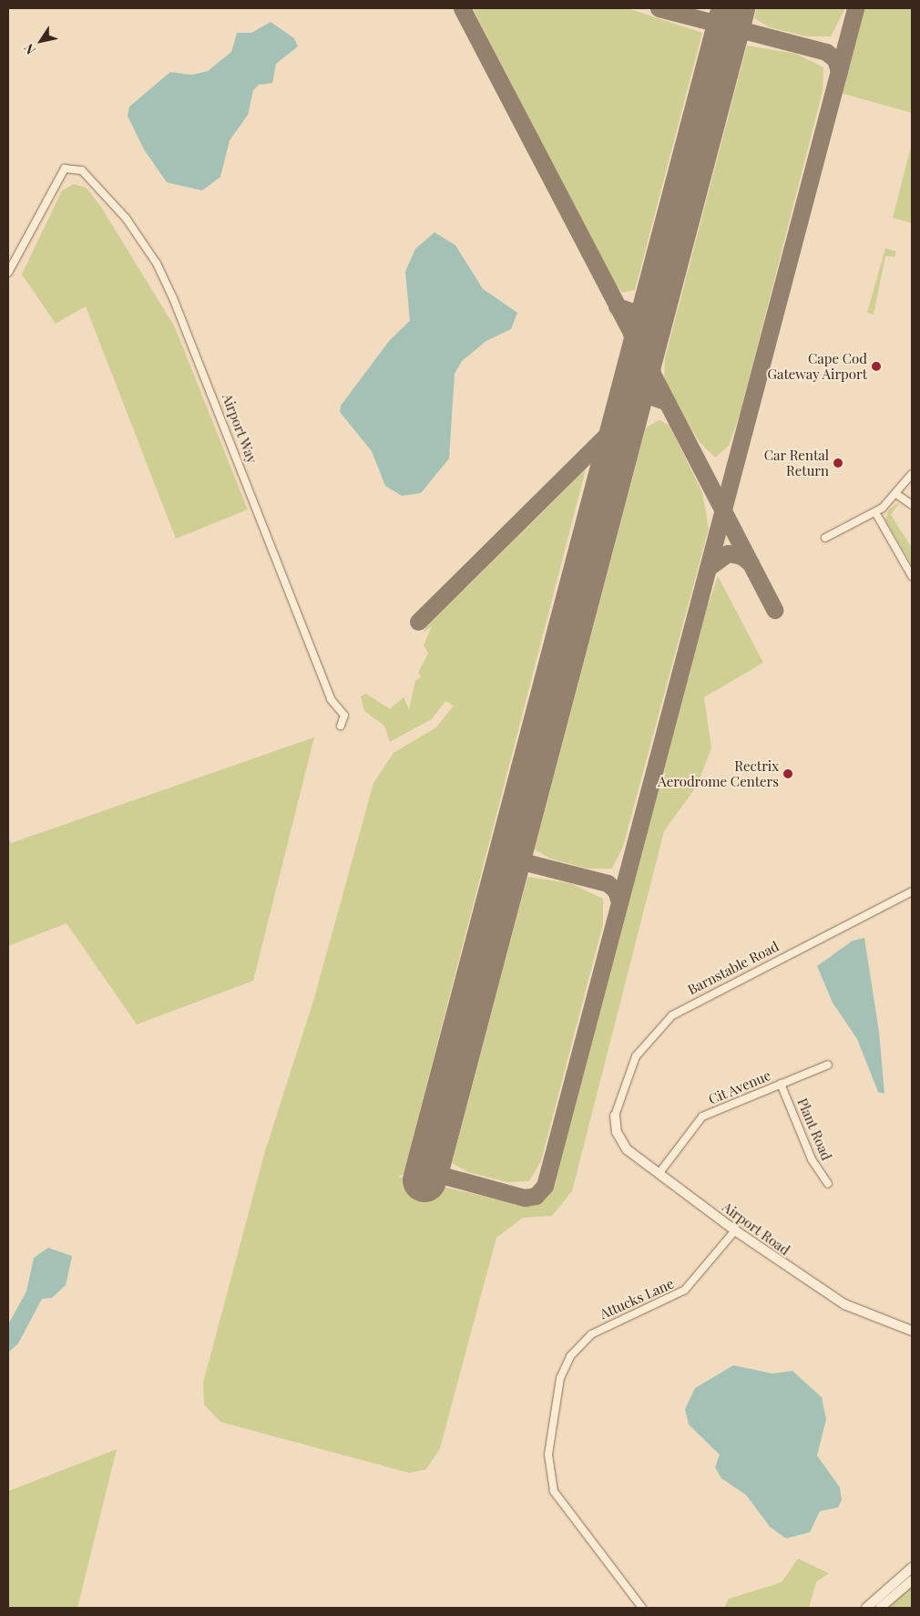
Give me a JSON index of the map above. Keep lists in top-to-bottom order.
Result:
{
  "streets": {
    "street": [
      "Airport Way",
      "Barnstable Road",
      "Cit Avenue",
      "Plant Road",
      "Airport Road",
      "Attucks Lane"
    ]
  },
  "crossings": [
    ["Barnstable Road", "Airport Road"],
    ["Cit Avenue", "Plant Road"],
    ["Cit Avenue", "Airport Road"],
    ["Airport Road", "Attucks Lane"]
  ],
  "places": ["Cape Cod Gateway Airport", "Car Rental Return", "Rectrix Aerodrome Centers"],
  "north": "bottom left"
}
